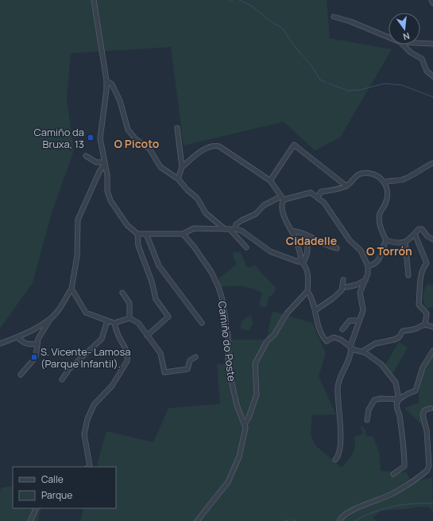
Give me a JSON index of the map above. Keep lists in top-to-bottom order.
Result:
{
  "streets": {
    "street": ["Camiño do Poste"]
  },
  "districts": ["O Picoto", "Cidadelle", "O Torrón"],
  "places": {
    "transit": ["Camiño da Bruxa, 13", "S. Vicente- Lamosa (Parque Infantil)."]
  },
  "legend": ["Calle", "Parque"],
  "north": "bottom"
}
